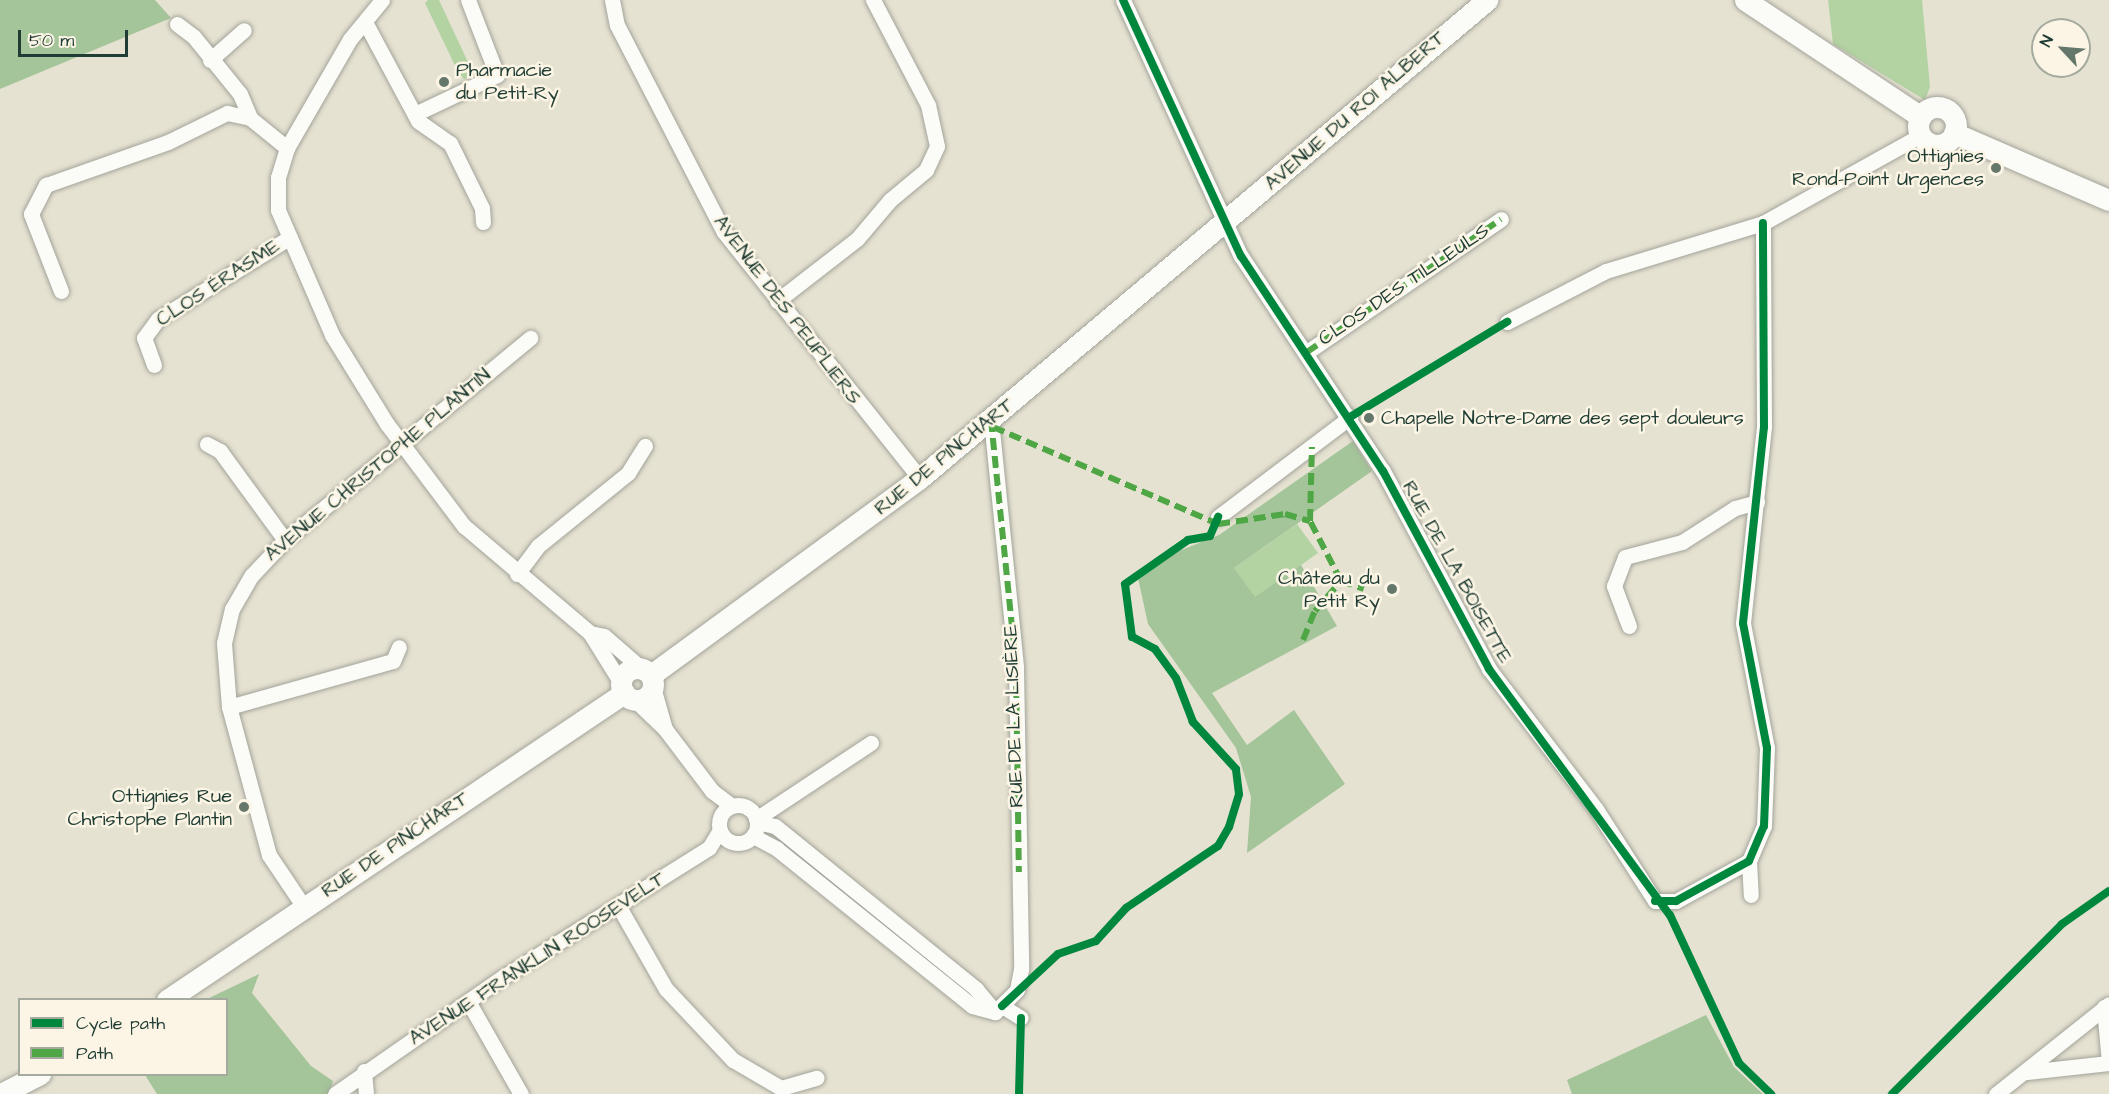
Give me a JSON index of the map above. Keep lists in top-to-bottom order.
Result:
{
  "streets": {
    "main road": ["AVENUE DU ROI ALBERT", "RUE DE PINCHART"],
    "street": [
      "CLOS ÉRASME",
      "CLOS DES TILLEULS",
      "AVENUE DES PEUPLIERS",
      "AVENUE CHRISTOPHE PLANTIN",
      "RUE DE LA BOISETTE",
      "RUE DE LA LISIÈRE",
      "AVENUE FRANKLIN ROOSEVELT"
    ]
  },
  "crossings": [
    ["AVENUE DU ROI ALBERT", "RUE DE PINCHART"],
    ["AVENUE DU ROI ALBERT", "RUE DE LA BOISETTE"],
    ["CLOS DES TILLEULS", "RUE DE LA BOISETTE"],
    ["AVENUE DES PEUPLIERS", "RUE DE PINCHART"],
    ["RUE DE PINCHART", "AVENUE CHRISTOPHE PLANTIN"],
    ["RUE DE PINCHART", "RUE DE LA BOISETTE"],
    ["RUE DE PINCHART", "RUE DE LA LISIÈRE"]
  ],
  "places": [
    "Pharmacie du Petit-Ry",
    "Ottignies Rond-Point Urgences",
    "Chapelle Notre-Dame des sept douleurs",
    "Château du Petit Ry",
    "Ottignies Rue Christophe Plantin"
  ],
  "legend": ["Cycle path", "Path"],
  "scale_bar": "50 m",
  "north": "top left"
}
